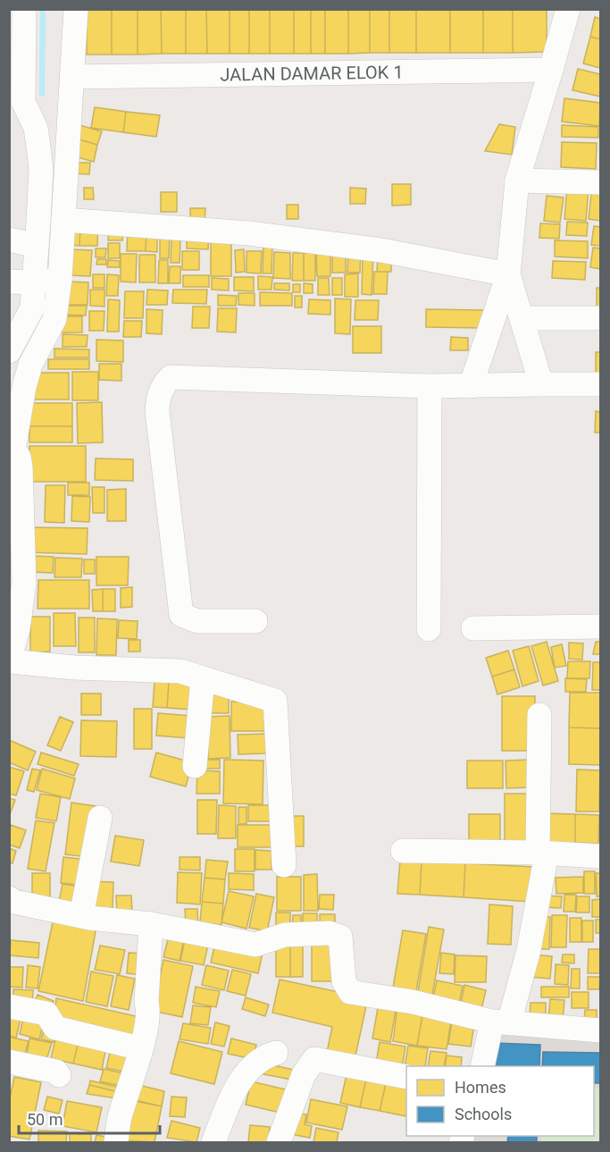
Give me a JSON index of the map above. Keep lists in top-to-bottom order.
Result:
{
  "streets": {
    "street": ["JALAN DAMAR ELOK 1"]
  },
  "legend": ["Homes", "Schools"],
  "scale_bar": "50 m"
}
